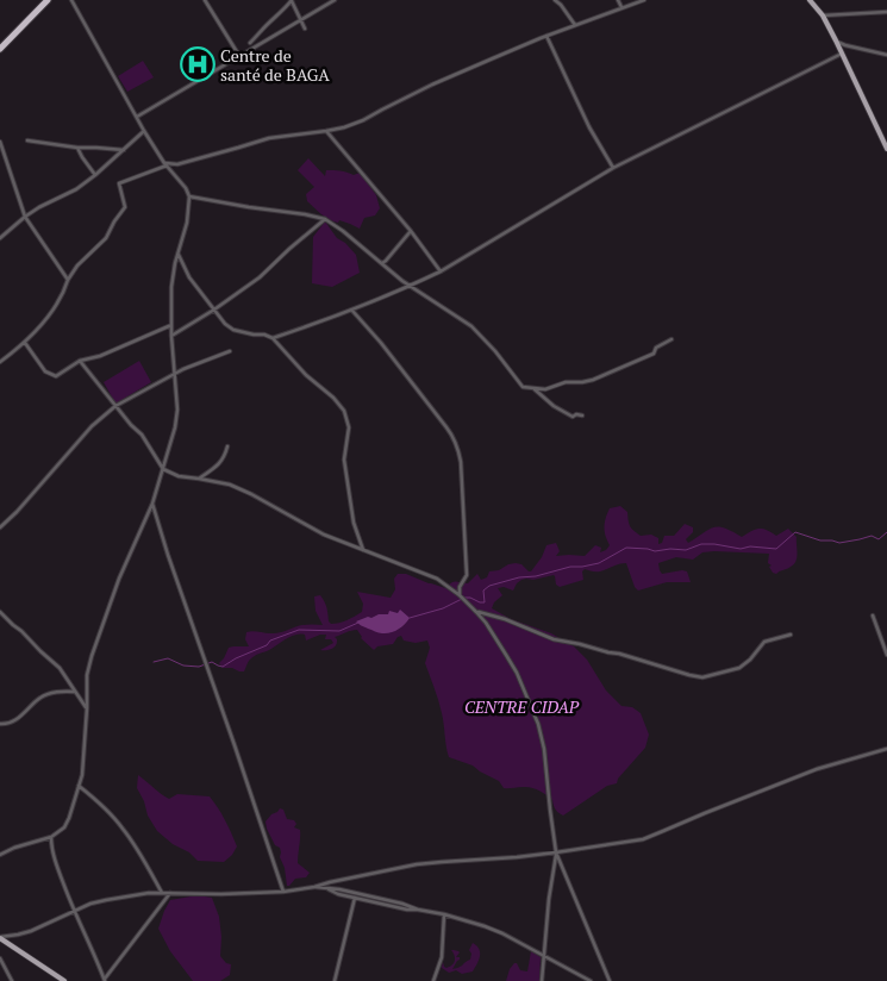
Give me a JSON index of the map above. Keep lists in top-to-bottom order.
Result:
{
  "parks": ["CENTRE CIDAP"],
  "places": {
    "hospital": ["Centre de santé de BAGA"]
  }
}
